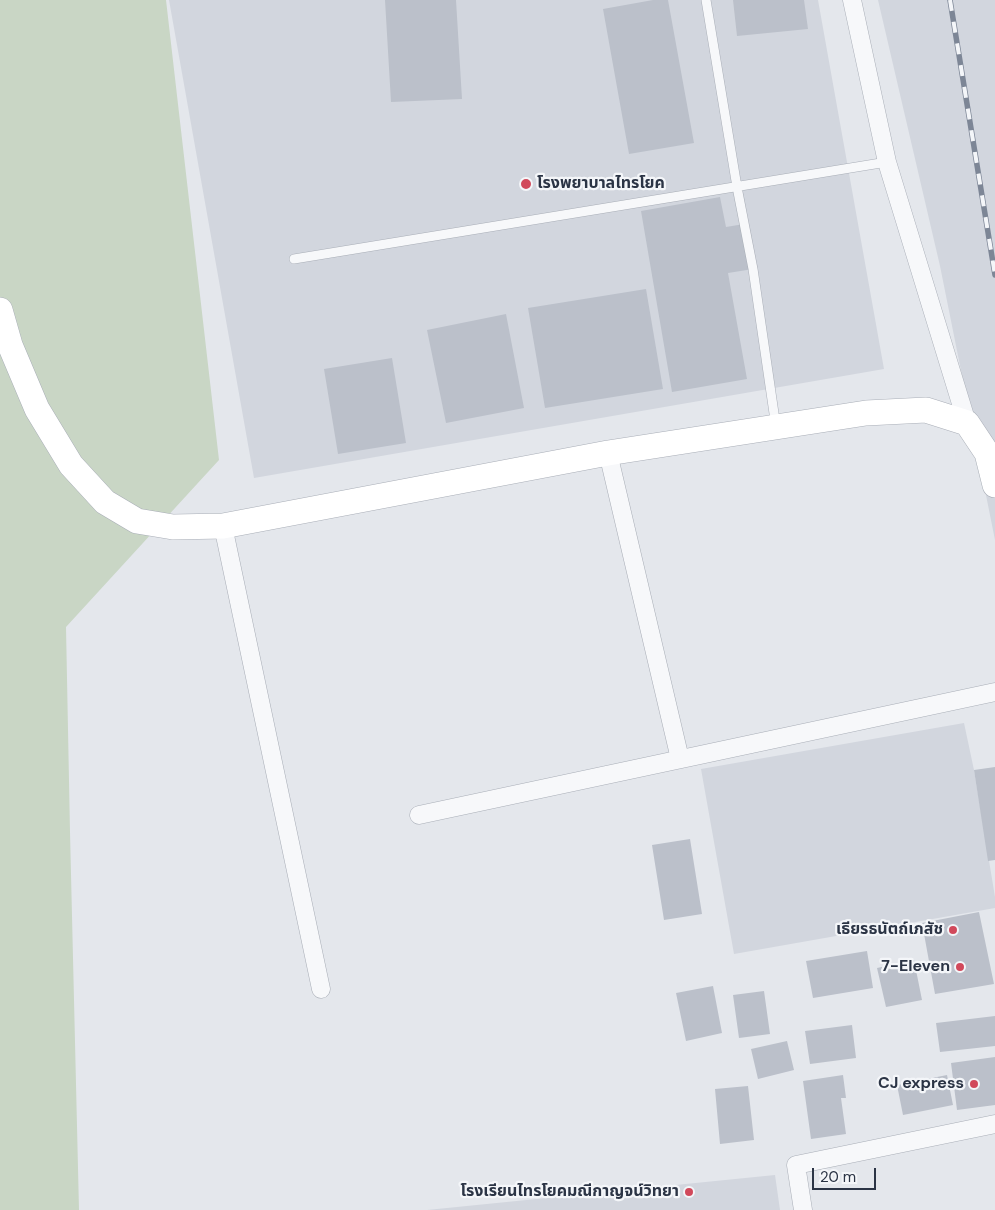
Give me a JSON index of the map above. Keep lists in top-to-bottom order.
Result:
{
  "places": [
    "โรงพยาบาลไทรโยค",
    "เธียรธนัตถ์เภสัช",
    "7-Eleven",
    "CJ express",
    "โรงเรียนไทรโยคมณีกาญจน์วิทยา"
  ],
  "scale_bar": "20 m"
}
